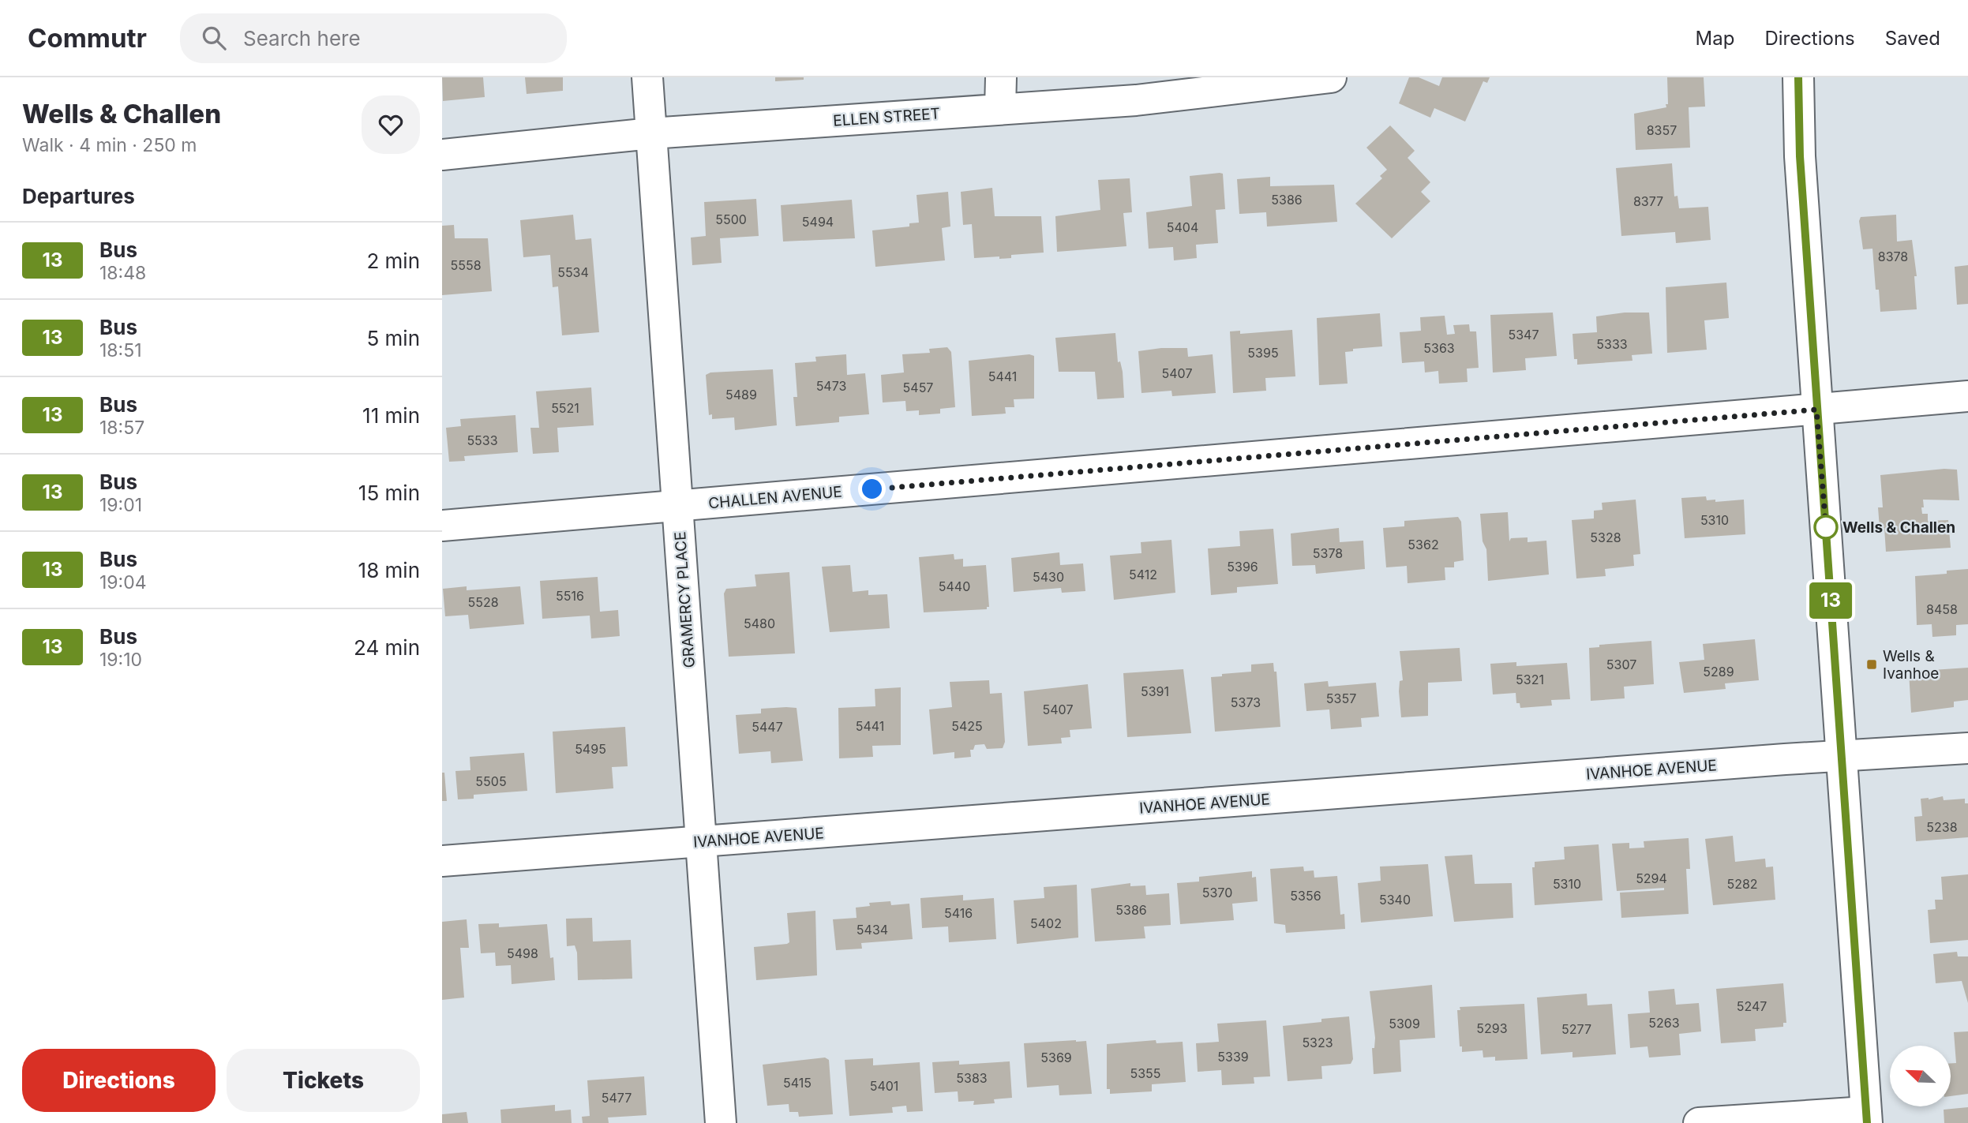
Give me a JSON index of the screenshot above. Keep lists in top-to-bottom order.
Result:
{
  "streets": {
    "street": [
      "ELLEN STREET",
      "CHALLEN AVENUE",
      "GRAMERCY PLACE",
      "IVANHOE AVENUE"
    ]
  },
  "crossings": [
    ["ELLEN STREET", "GRAMERCY PLACE"],
    ["CHALLEN AVENUE", "GRAMERCY PLACE"],
    ["GRAMERCY PLACE", "IVANHOE AVENUE"]
  ],
  "places": {
    "other": ["Wells & Challen"],
    "transit": ["Wells & Ivanhoe"]
  },
  "lines": ["bus line 13"],
  "house_numbers": [
    "8357",
    "5386",
    "8377",
    "5500",
    "5494",
    "5404",
    "8378",
    "5558",
    "5534",
    "5347",
    "5333",
    "5363",
    "5395",
    "5407",
    "5441",
    "5473",
    "5457",
    "5489",
    "5521",
    "5533",
    "5310",
    "5328",
    "5362",
    "5378",
    "5396",
    "5412",
    "5430",
    "5440",
    "5516",
    "5528",
    "8458",
    "5480",
    "5307",
    "5289",
    "5321",
    "5391",
    "5357",
    "5373",
    "5407",
    "5441",
    "5425",
    "5447",
    "5495",
    "5505",
    "5238",
    "5294",
    "5310",
    "5282",
    "5370",
    "5356",
    "5340",
    "5386",
    "5416",
    "5402",
    "5434",
    "5498",
    "5247",
    "5263",
    "5309",
    "5293",
    "5277",
    "5323",
    "5339",
    "5369",
    "5355",
    "5383",
    "5415",
    "5401",
    "5477"
  ],
  "north": "top left",
  "page": {
    "header": "Commutr",
    "search": "Search here",
    "nav": ["Map", "Directions", "Saved"],
    "heading": [
      ["Wells & Challen", "Walk · 4 min · 250 m"],
      "Departures"
    ],
    "on_map": "13",
    "list": [
      {
        "mark": "13",
        "name": "Bus",
        "note": "18:48",
        "value": "2 min"
      },
      {
        "mark": "13",
        "name": "Bus",
        "note": "18:51",
        "value": "5 min"
      },
      {
        "mark": "13",
        "name": "Bus",
        "note": "18:57",
        "value": "11 min"
      },
      {
        "mark": "13",
        "name": "Bus",
        "note": "19:01",
        "value": "15 min"
      },
      {
        "mark": "13",
        "name": "Bus",
        "note": "19:04",
        "value": "18 min"
      },
      {
        "mark": "13",
        "name": "Bus",
        "note": "19:10",
        "value": "24 min"
      }
    ],
    "buttons": ["Directions", "Tickets"]
  }
}
